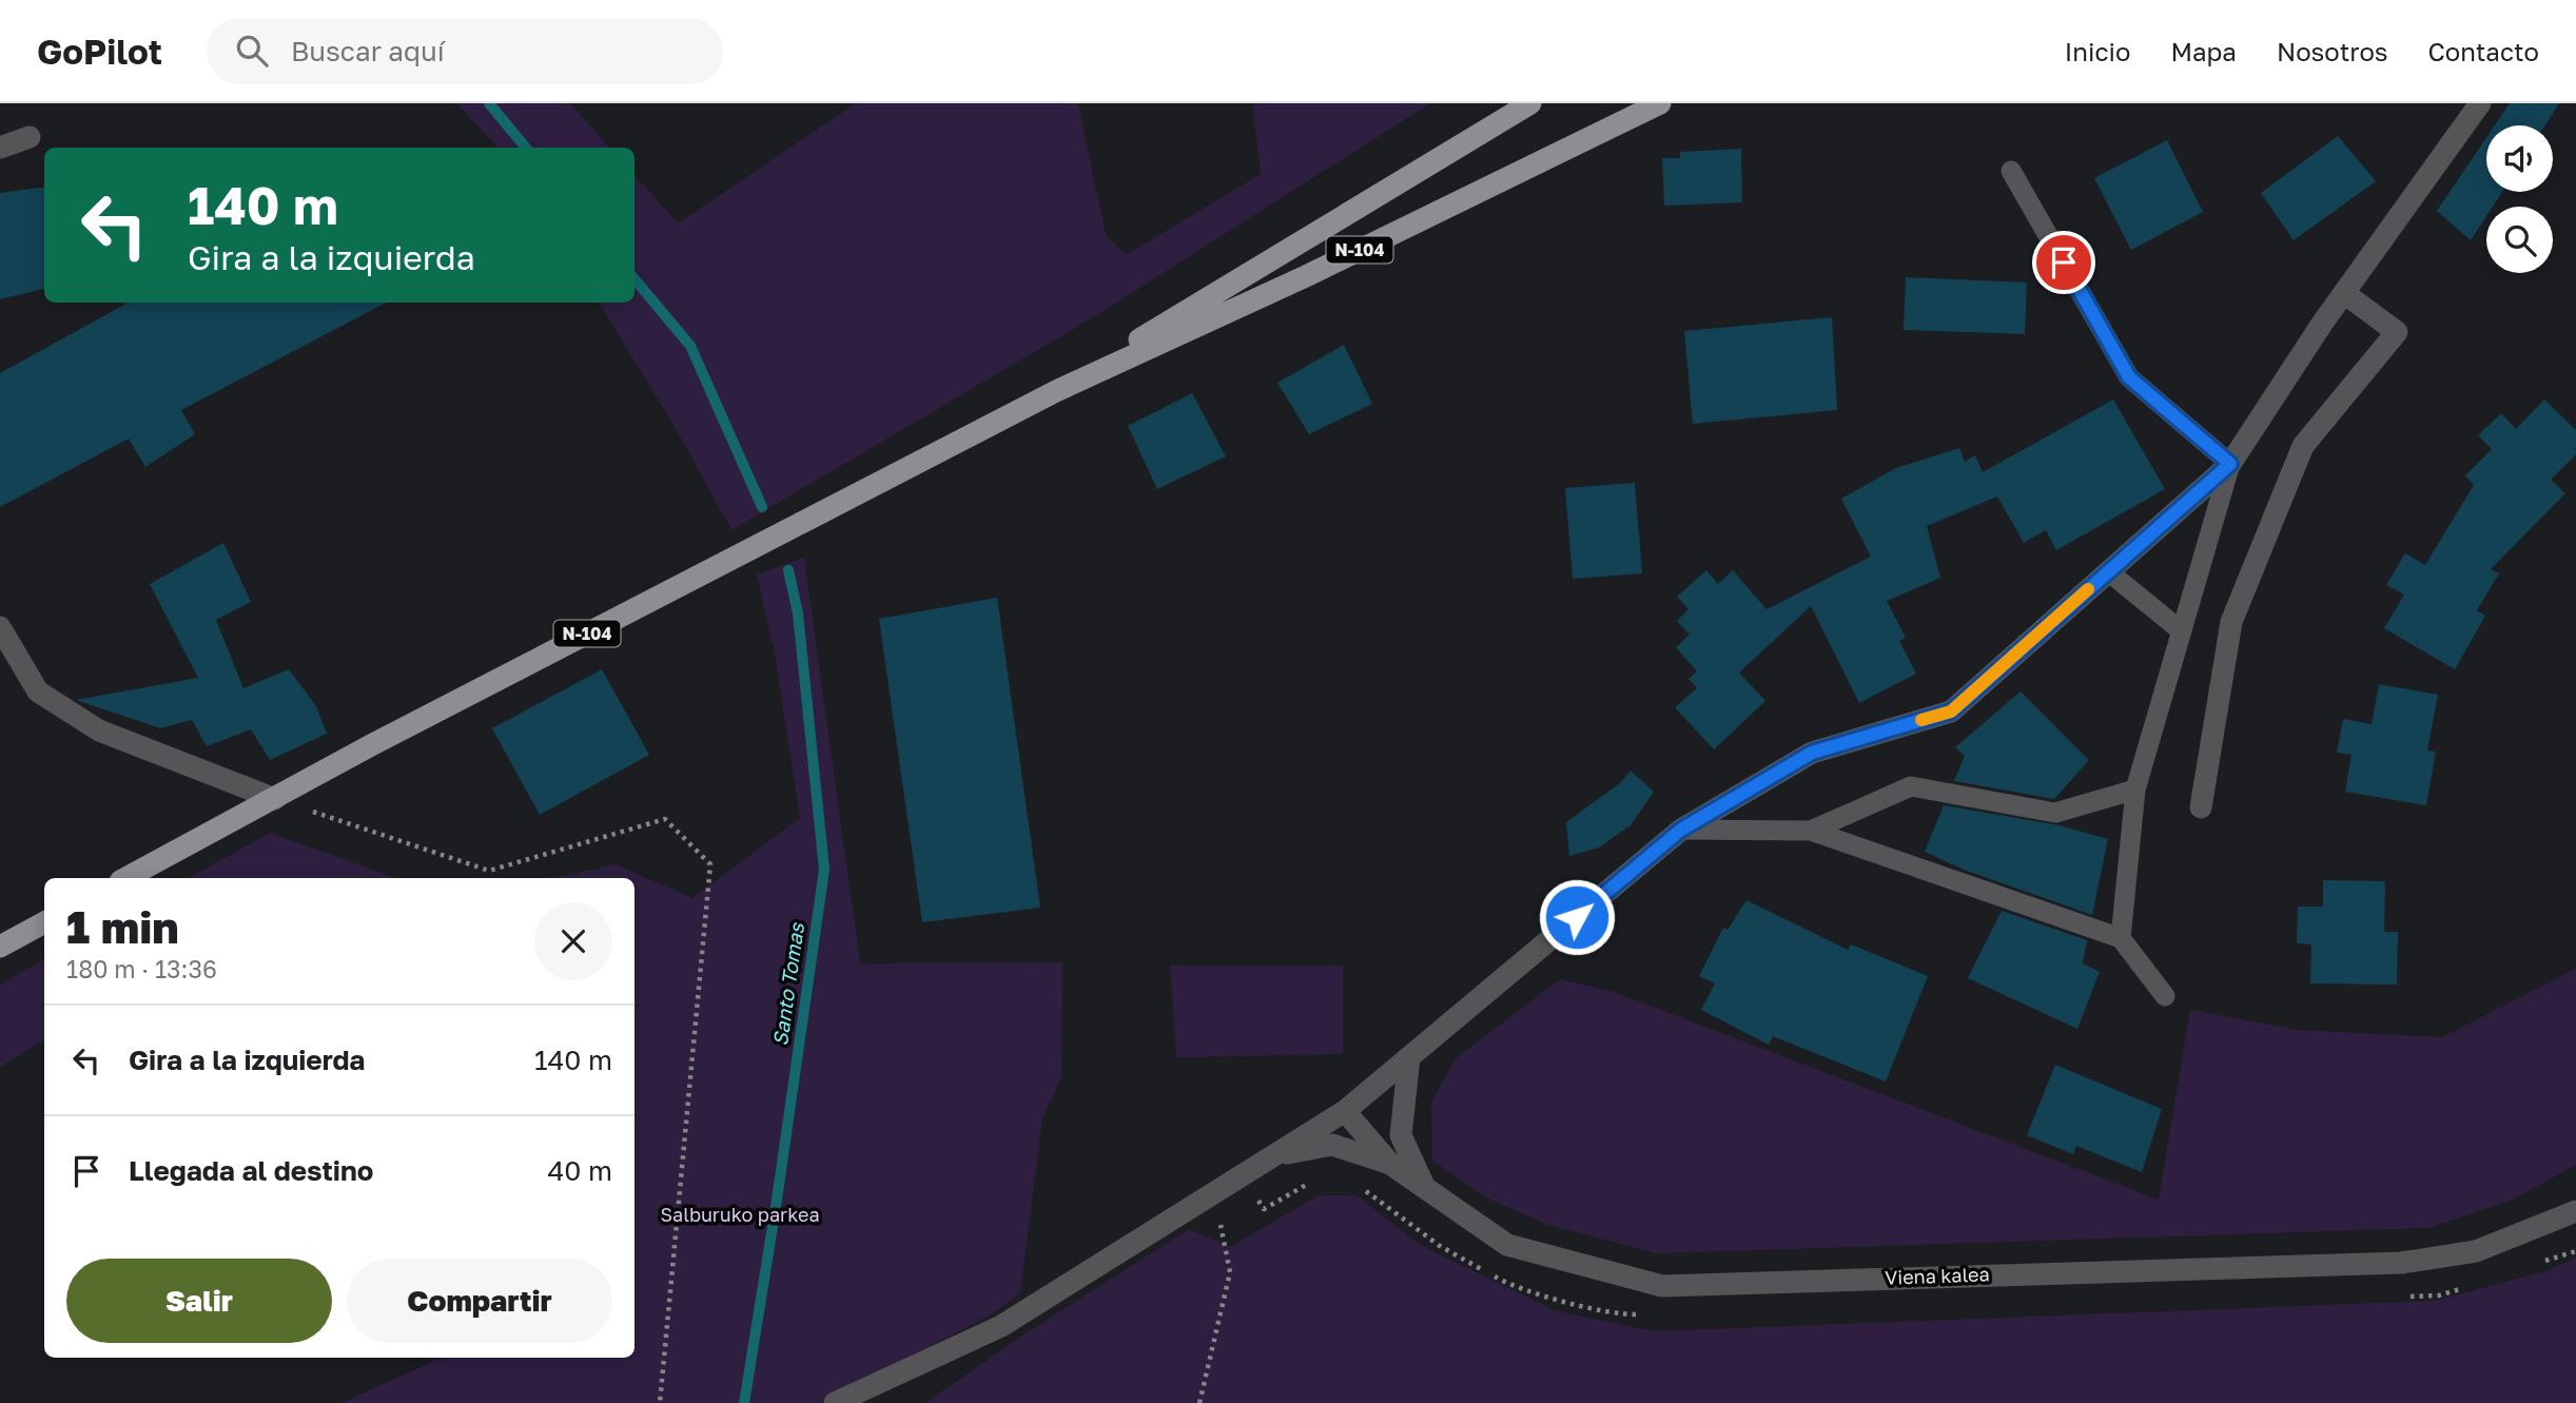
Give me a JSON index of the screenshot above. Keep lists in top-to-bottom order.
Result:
{
  "streets": {
    "main road": ["N-104"],
    "street": ["Viena kalea"]
  },
  "water": ["Santo Tomas"],
  "parks": ["Salburuko parkea"],
  "page": {
    "header": "GoPilot",
    "search": "Buscar aquí",
    "nav": [
      "Inicio",
      "Mapa",
      "Nosotros",
      "Contacto"
    ],
    "turn": ["140 m", "Gira a la izquierda"],
    "heading": ["1 min", "180 m · 13:36"],
    "list": [
      {
        "name": "Gira a la izquierda",
        "value": "140 m"
      },
      {
        "name": "Llegada al destino",
        "value": "40 m"
      }
    ],
    "buttons": ["Salir", "Compartir"]
  }
}
